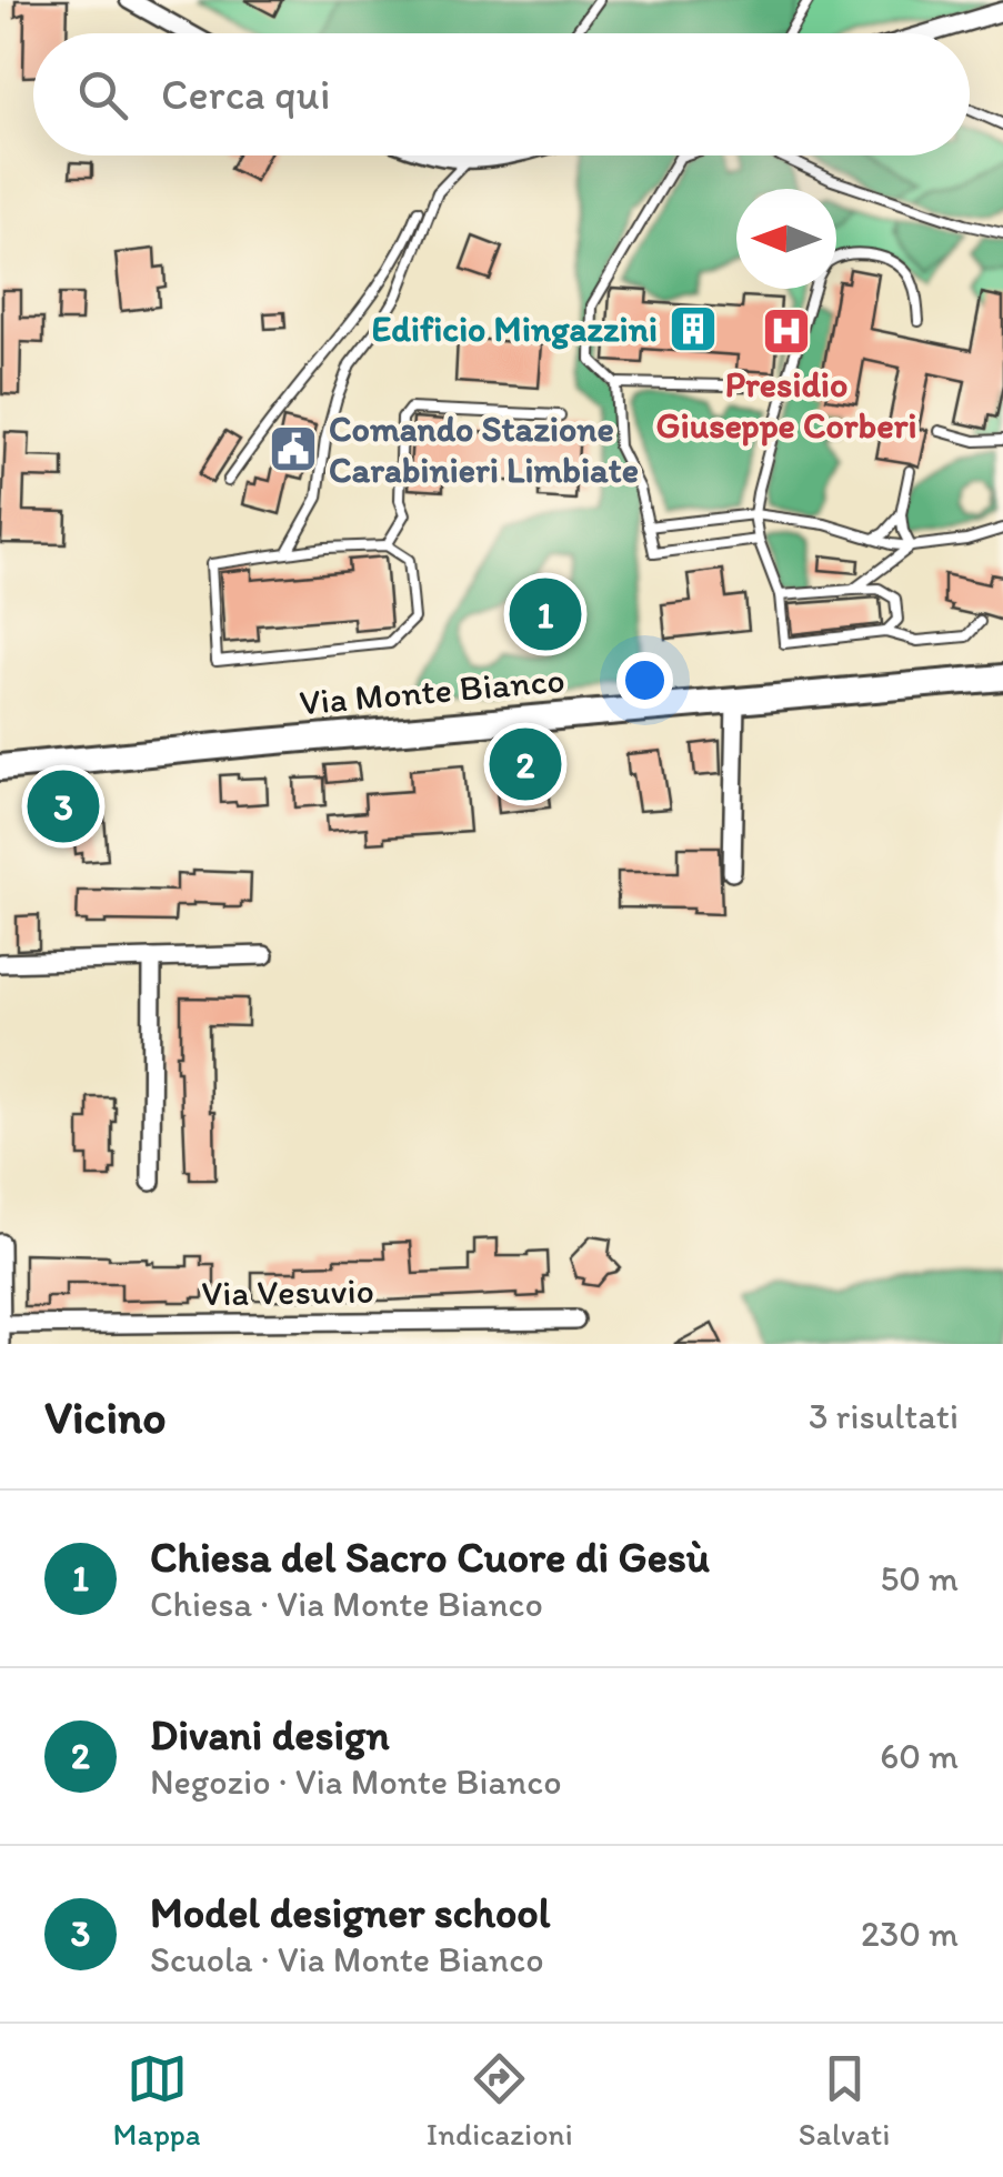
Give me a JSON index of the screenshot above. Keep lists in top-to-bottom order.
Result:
{
  "streets": {
    "main road": ["Via Monte Bianco"],
    "street": ["Via Vesuvio"]
  },
  "places": {
    "building": ["Edificio Mingazzini"],
    "hospital": ["Presidio Giuseppe Corberi"],
    "public building": ["Comando Stazione Carabinieri Limbiate"]
  },
  "north": "left",
  "page": {
    "search": "Cerca qui",
    "pins": ["1", "2", "3"],
    "heading": ["Vicino", "3 risultati"],
    "list": [
      {
        "mark": "1",
        "name": "Chiesa del Sacro Cuore di Gesù",
        "note": "Chiesa · Via Monte Bianco",
        "value": "50 m"
      },
      {
        "mark": "2",
        "name": "Divani design",
        "note": "Negozio · Via Monte Bianco",
        "value": "60 m"
      },
      {
        "mark": "3",
        "name": "Model designer school",
        "note": "Scuola · Via Monte Bianco",
        "value": "230 m"
      }
    ],
    "nav": ["Mappa", "Indicazioni", "Salvati"]
  }
}
